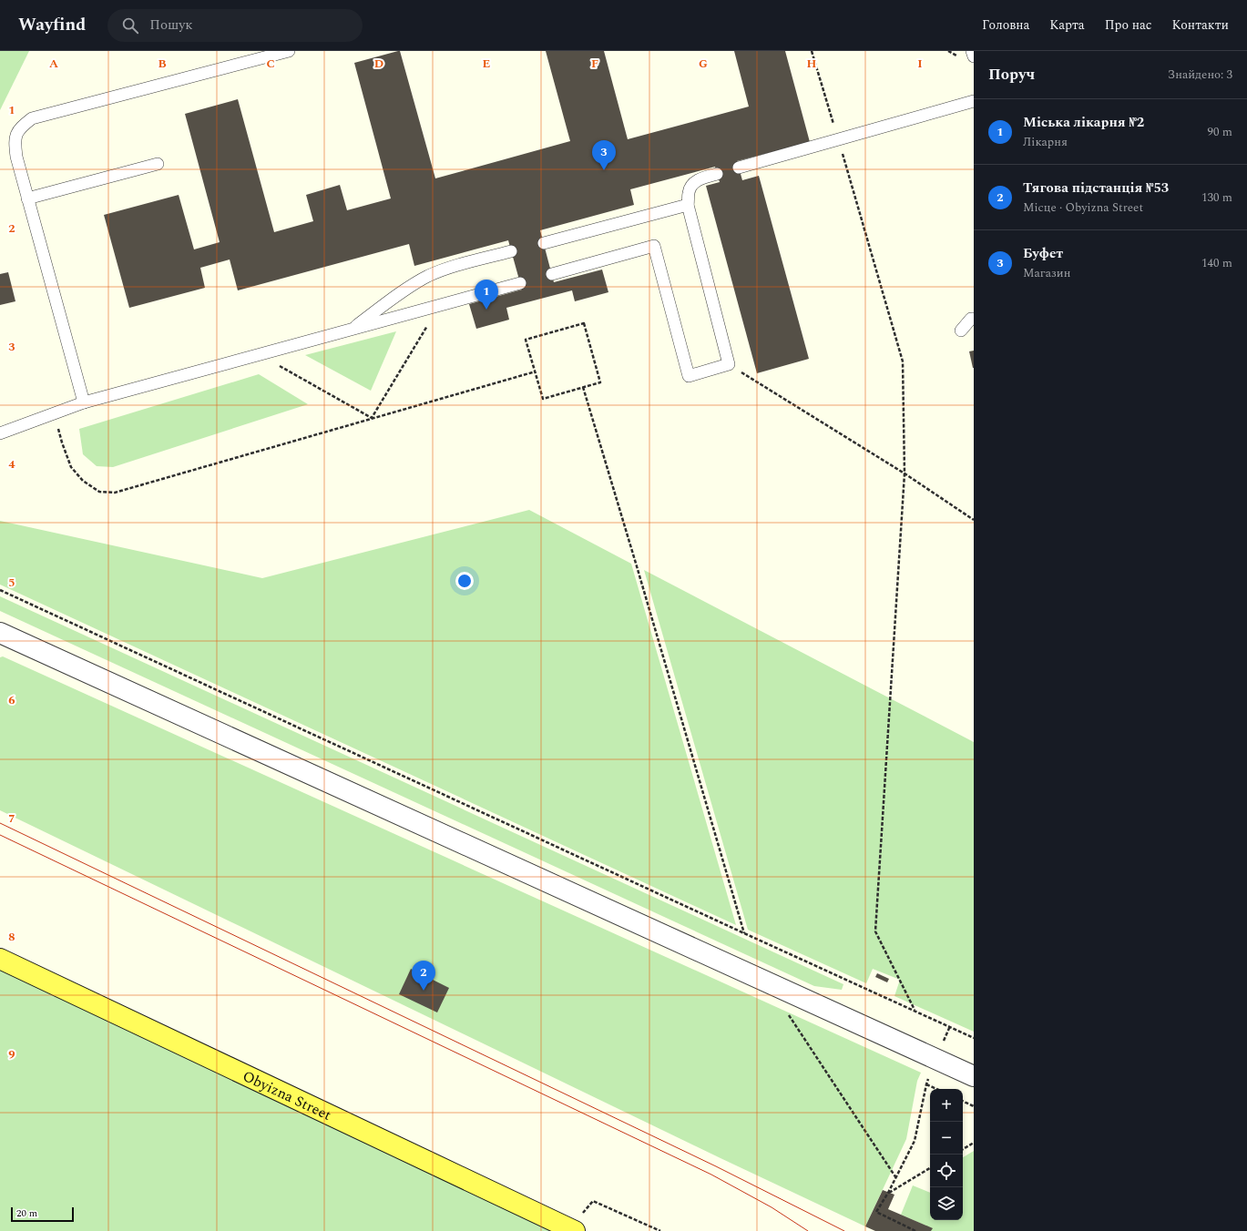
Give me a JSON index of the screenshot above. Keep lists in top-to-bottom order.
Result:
{
  "streets": {
    "main road": ["Obyizna Street"]
  },
  "scale_bar": "20 m",
  "page": {
    "header": "Wayfind",
    "search": "Пошук",
    "nav": [
      "Головна",
      "Карта",
      "Про нас",
      "Контакти"
    ],
    "heading": ["Поруч", "Знайдено: 3"],
    "list": [
      {
        "mark": "1",
        "name": "Міська лікарня №2",
        "note": "Лікарня",
        "value": "90 m"
      },
      {
        "mark": "2",
        "name": "Тягова підстанція №53",
        "note": "Місце · Obyizna Street",
        "value": "130 m"
      },
      {
        "mark": "3",
        "name": "Буфет",
        "note": "Магазин",
        "value": "140 m"
      }
    ],
    "pins": ["3", "1", "2"],
    "map_buttons": ["+", "−"],
    "scale": "20 m"
  },
  "grid": {
    "columns": [
      "A",
      "B",
      "C",
      "D",
      "E",
      "F",
      "G",
      "H",
      "I"
    ],
    "rows": [
      "1",
      "2",
      "3",
      "4",
      "5",
      "6",
      "7",
      "8",
      "9"
    ]
  }
}
